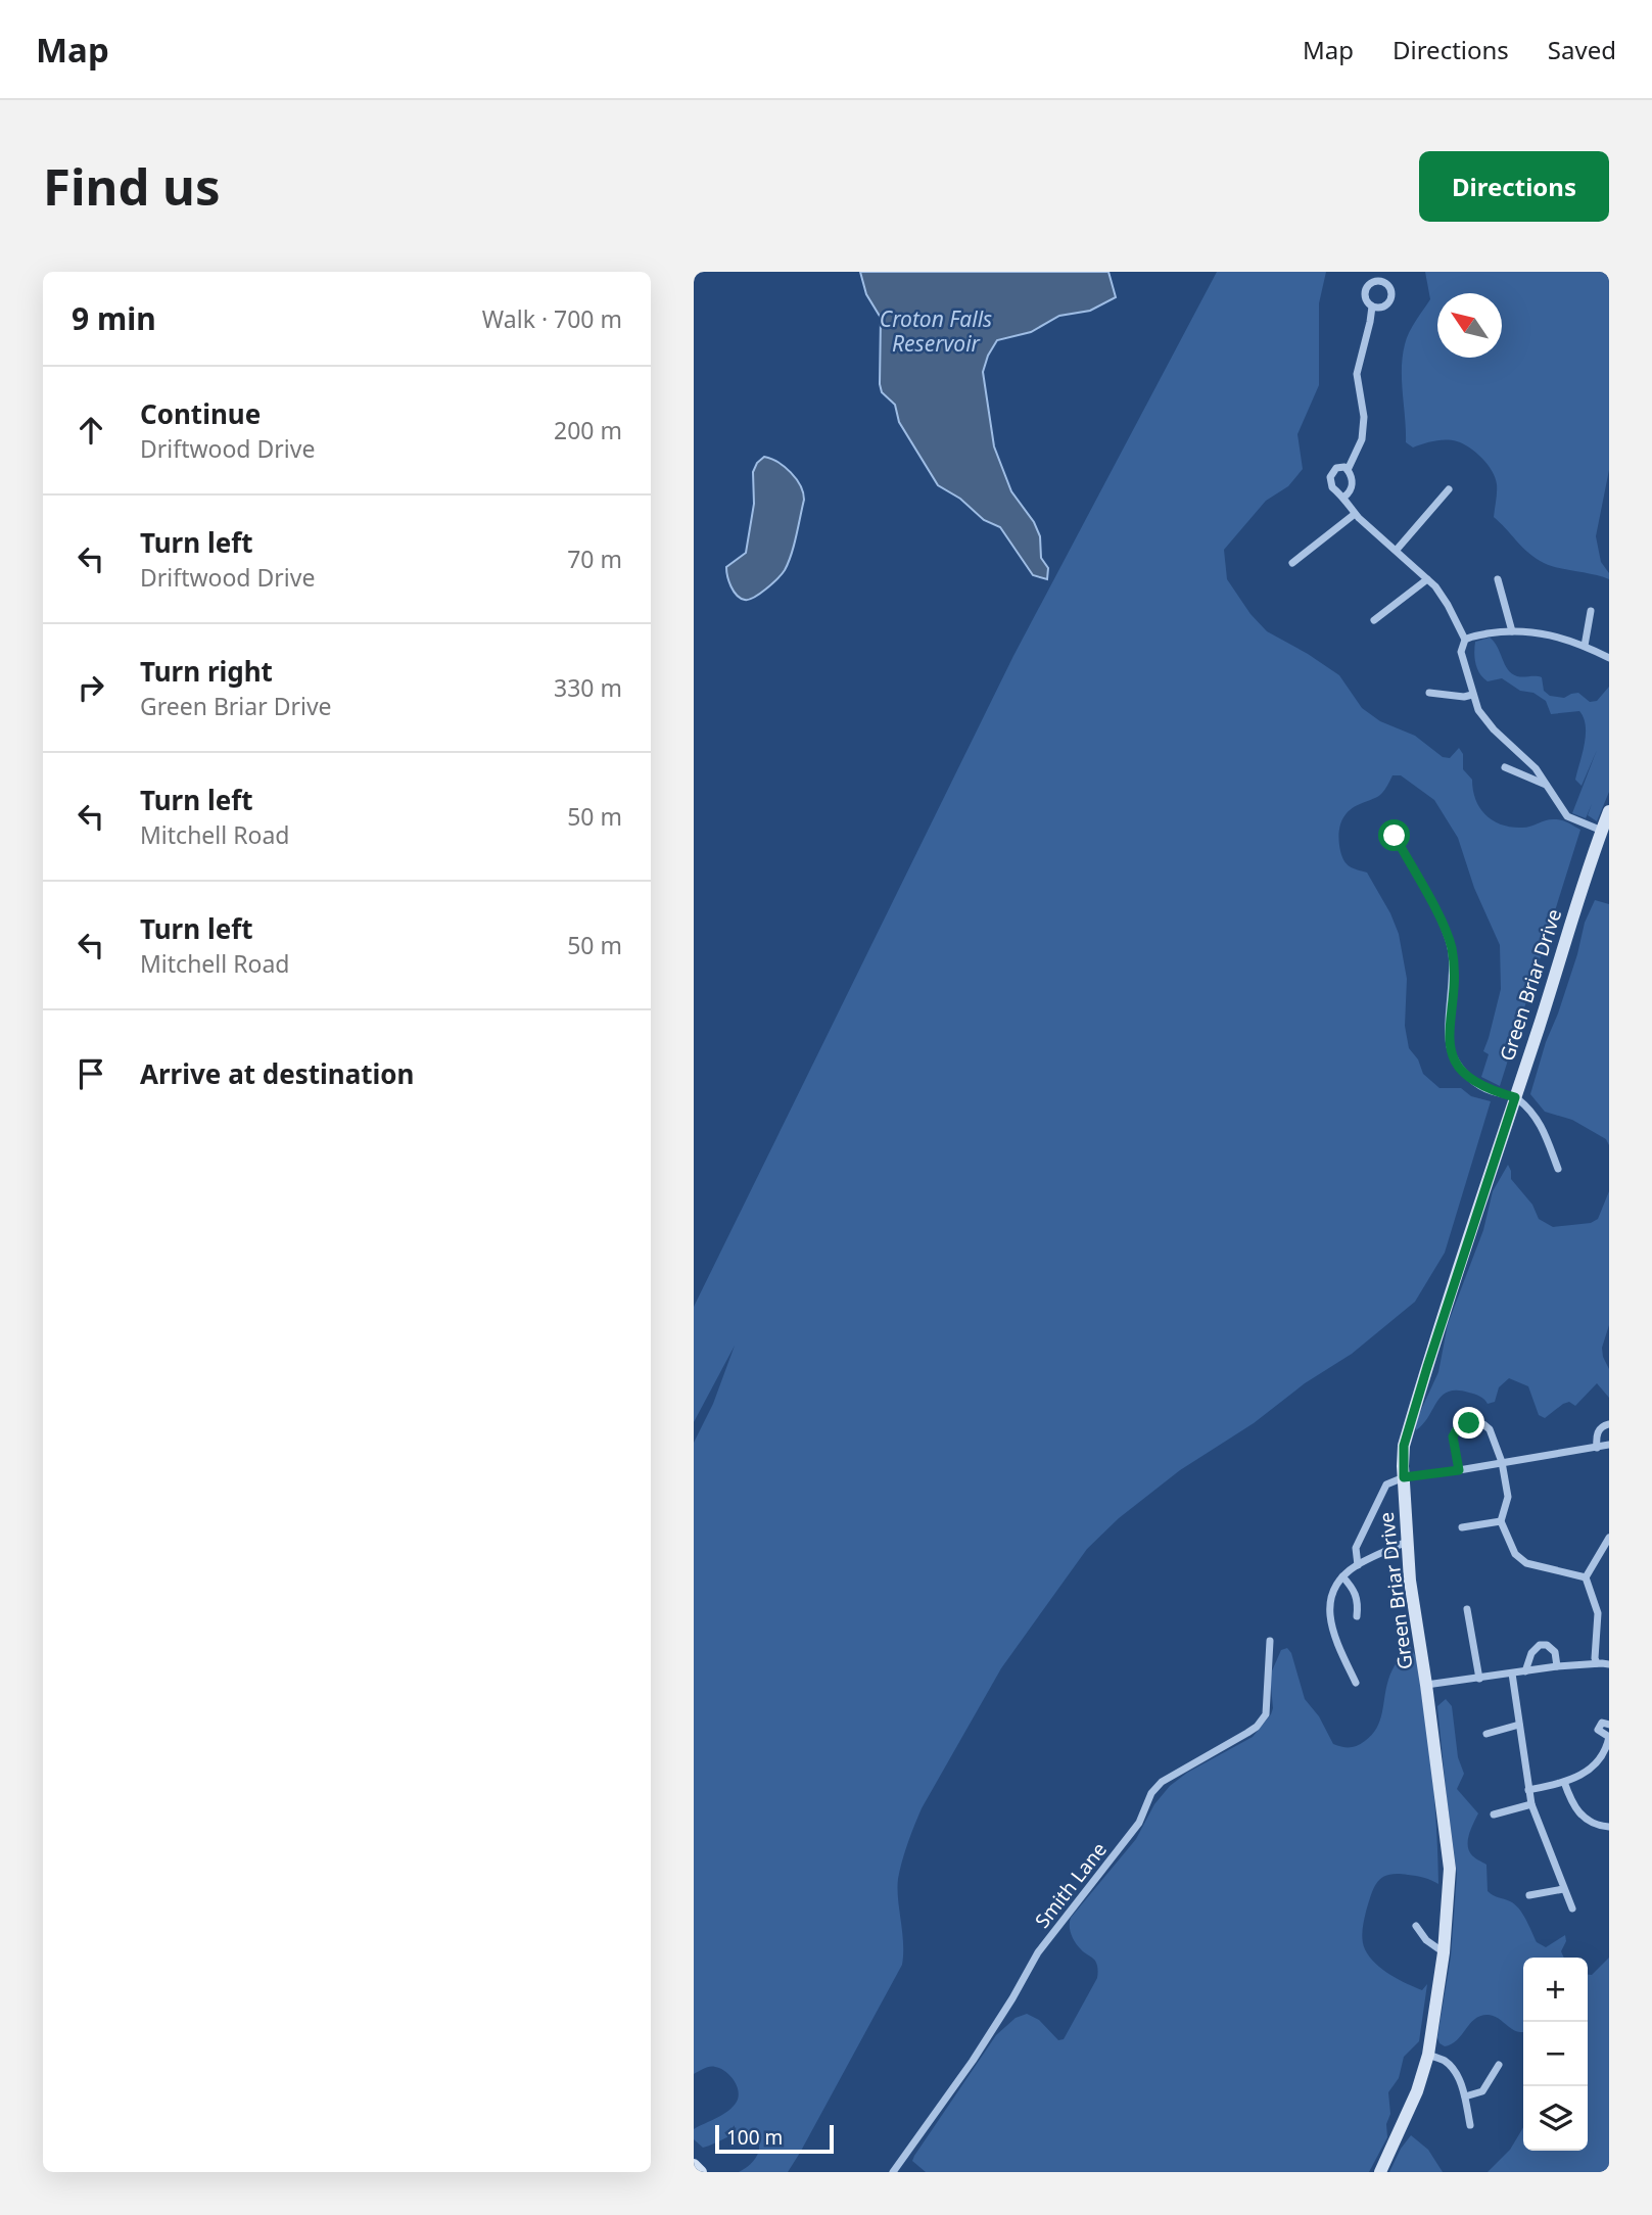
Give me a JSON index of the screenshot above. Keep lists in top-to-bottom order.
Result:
{
  "streets": {
    "street": ["Green Briar Drive", "Smith Lane"]
  },
  "water": ["Croton Falls Reservoir"],
  "scale_bar": "100 m",
  "north": "top left",
  "page": {
    "header": "Map",
    "nav": ["Map", "Directions", "Saved"],
    "buttons": "Directions",
    "title": "Find us",
    "heading": ["9 min", "Walk · 700 m"],
    "list": [
      ["Continue", "Driftwood Drive", "200 m"],
      ["Turn left", "Driftwood Drive", "70 m"],
      ["Turn right", "Green Briar Drive", "330 m"],
      ["Turn left", "Mitchell Road", "50 m"],
      ["Turn left", "Mitchell Road", "50 m"],
      "Arrive at destination"
    ],
    "map_buttons": ["+", "−"],
    "scale": "100 m"
  }
}
